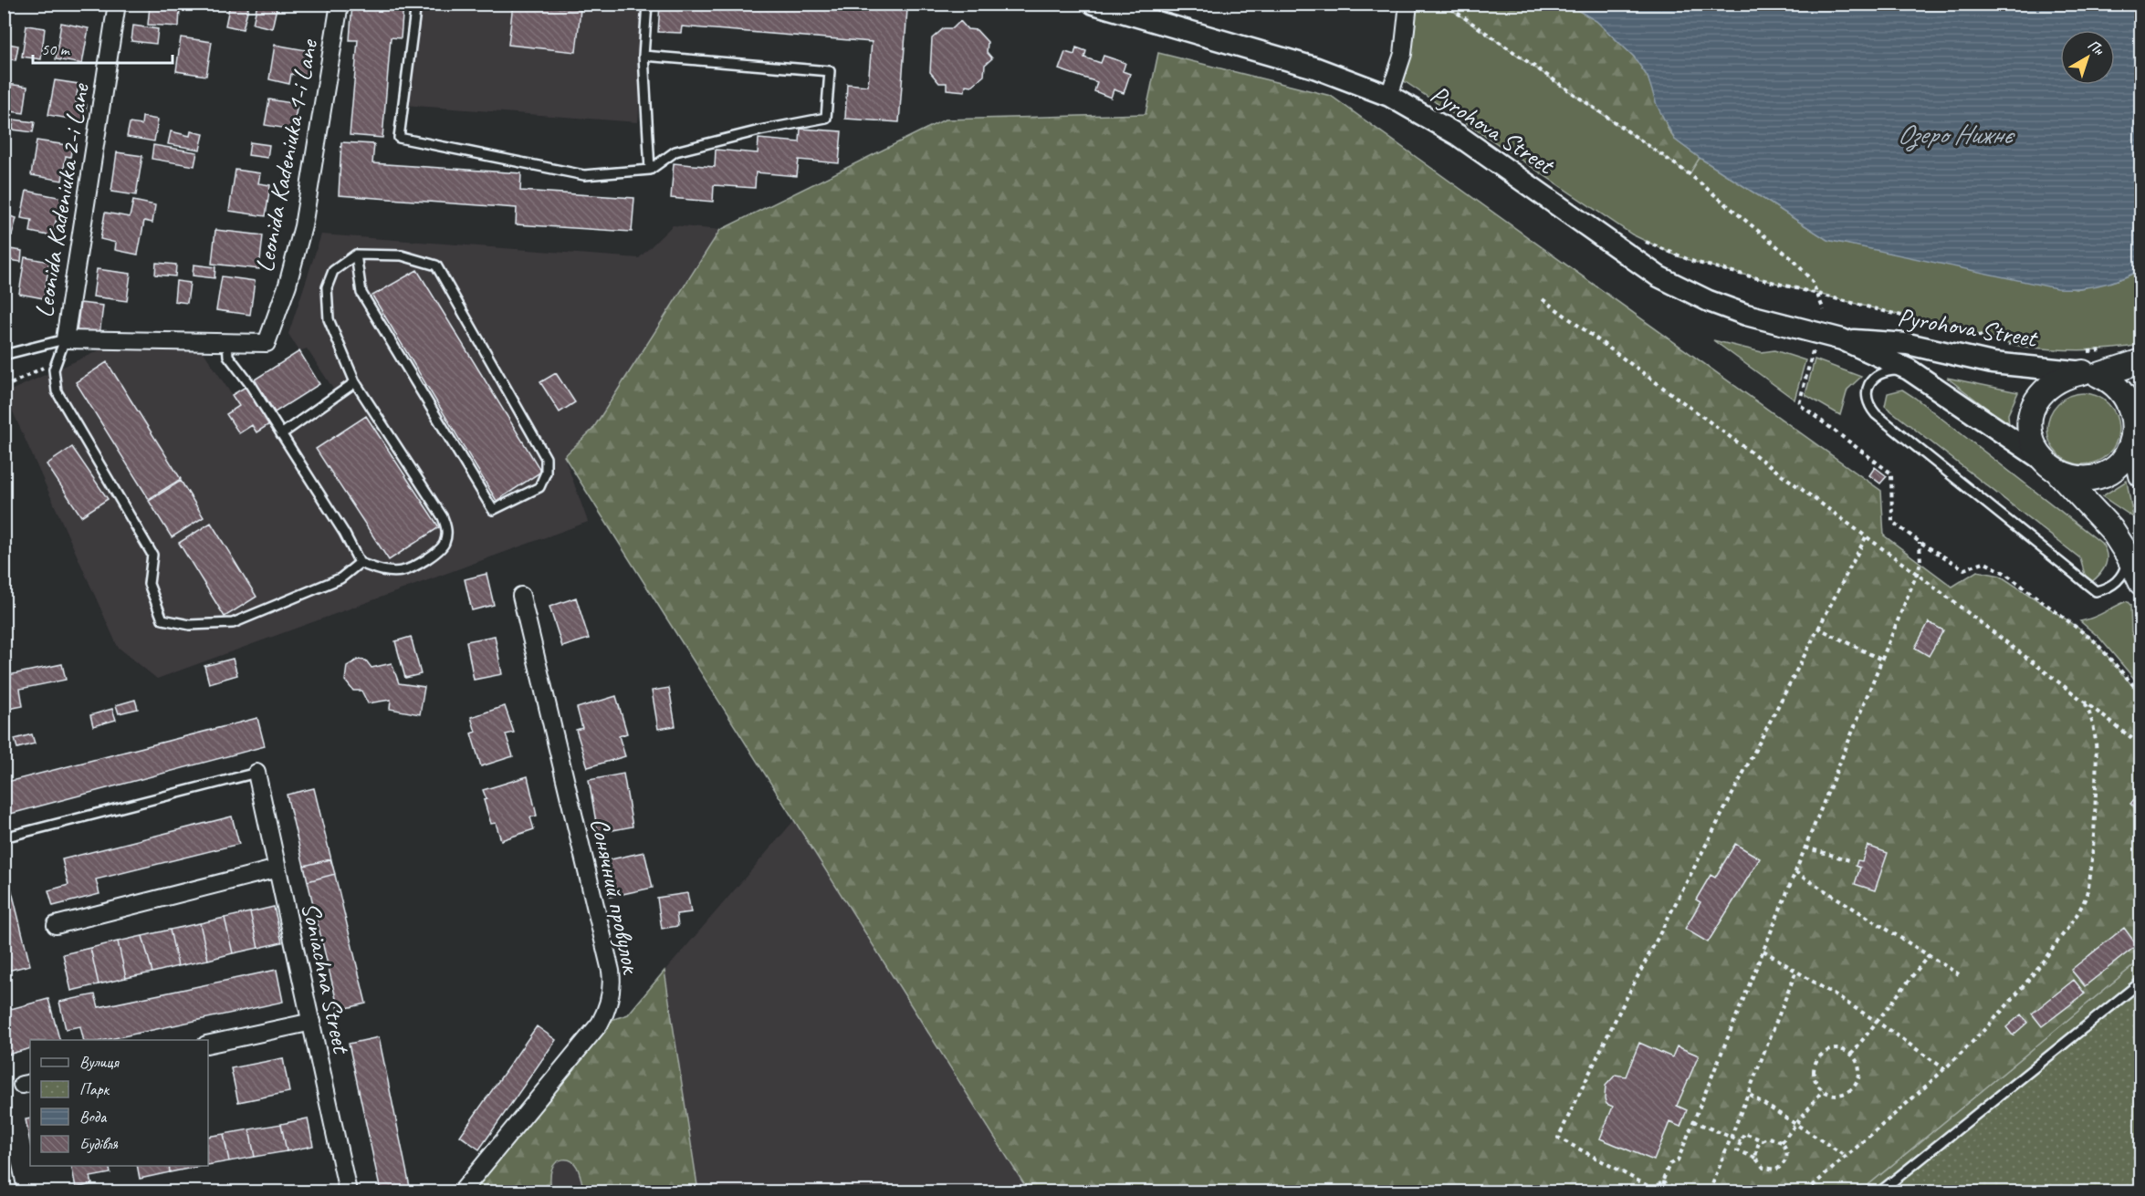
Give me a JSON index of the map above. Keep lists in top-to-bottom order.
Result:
{
  "streets": {
    "street": [
      "Pyrohova Street",
      "Leonida Kadeniuka 1-i Lane",
      "Leonida Kadeniuka 2-i Lane",
      "Сонячний провулок",
      "Soniachna Street"
    ]
  },
  "crossings": [
    ["Leonida Kadeniuka 1-i Lane", "Leonida Kadeniuka 2-i Lane"]
  ],
  "water": ["Озеро Нижнє"],
  "legend": [
    "Вулиця",
    "Парк",
    "Вода",
    "Будівля"
  ],
  "scale_bar": "50 m",
  "north": "top right"
}
